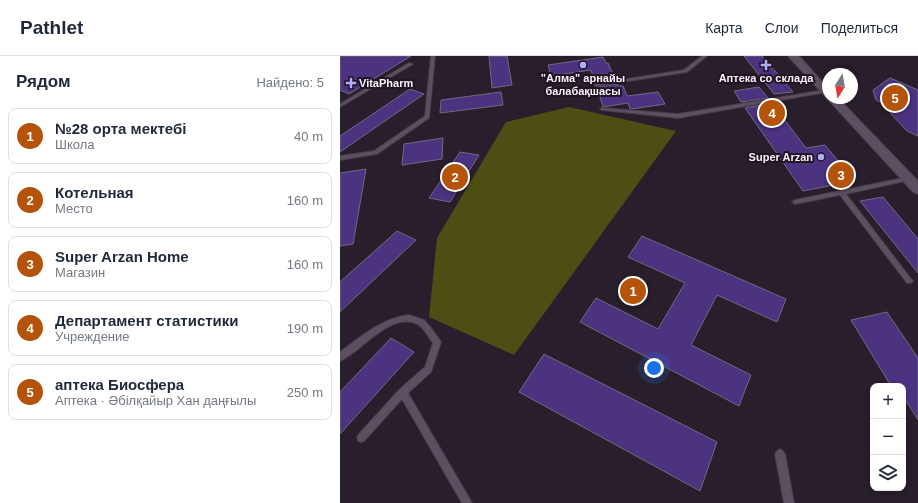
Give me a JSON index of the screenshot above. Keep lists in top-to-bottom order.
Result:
{
  "places": {
    "other": ["\"Алма\" арнайы балабақшасы", "Super Arzan"],
    "health": ["Аптека со склада", "VitaPharm"]
  },
  "north": "bottom",
  "page": {
    "header": "Pathlet",
    "nav": ["Карта", "Слои", "Поделиться"],
    "heading": ["Рядом", "Найдено: 5"],
    "pins": [
      "5",
      "4",
      "3",
      "2",
      "1"
    ],
    "list": [
      {
        "mark": "1",
        "name": "№28 орта мектебі",
        "note": "Школа",
        "value": "40 m"
      },
      {
        "mark": "2",
        "name": "Котельная",
        "note": "Место",
        "value": "160 m"
      },
      {
        "mark": "3",
        "name": "Super Arzan Home",
        "note": "Магазин",
        "value": "160 m"
      },
      {
        "mark": "4",
        "name": "Департамент статистики",
        "note": "Учреждение",
        "value": "190 m"
      },
      {
        "mark": "5",
        "name": "аптека Биосфера",
        "note": "Аптека · Әбілқайыр Хан даңғылы",
        "value": "250 m"
      }
    ],
    "map_buttons": ["+", "−"]
  }
}
